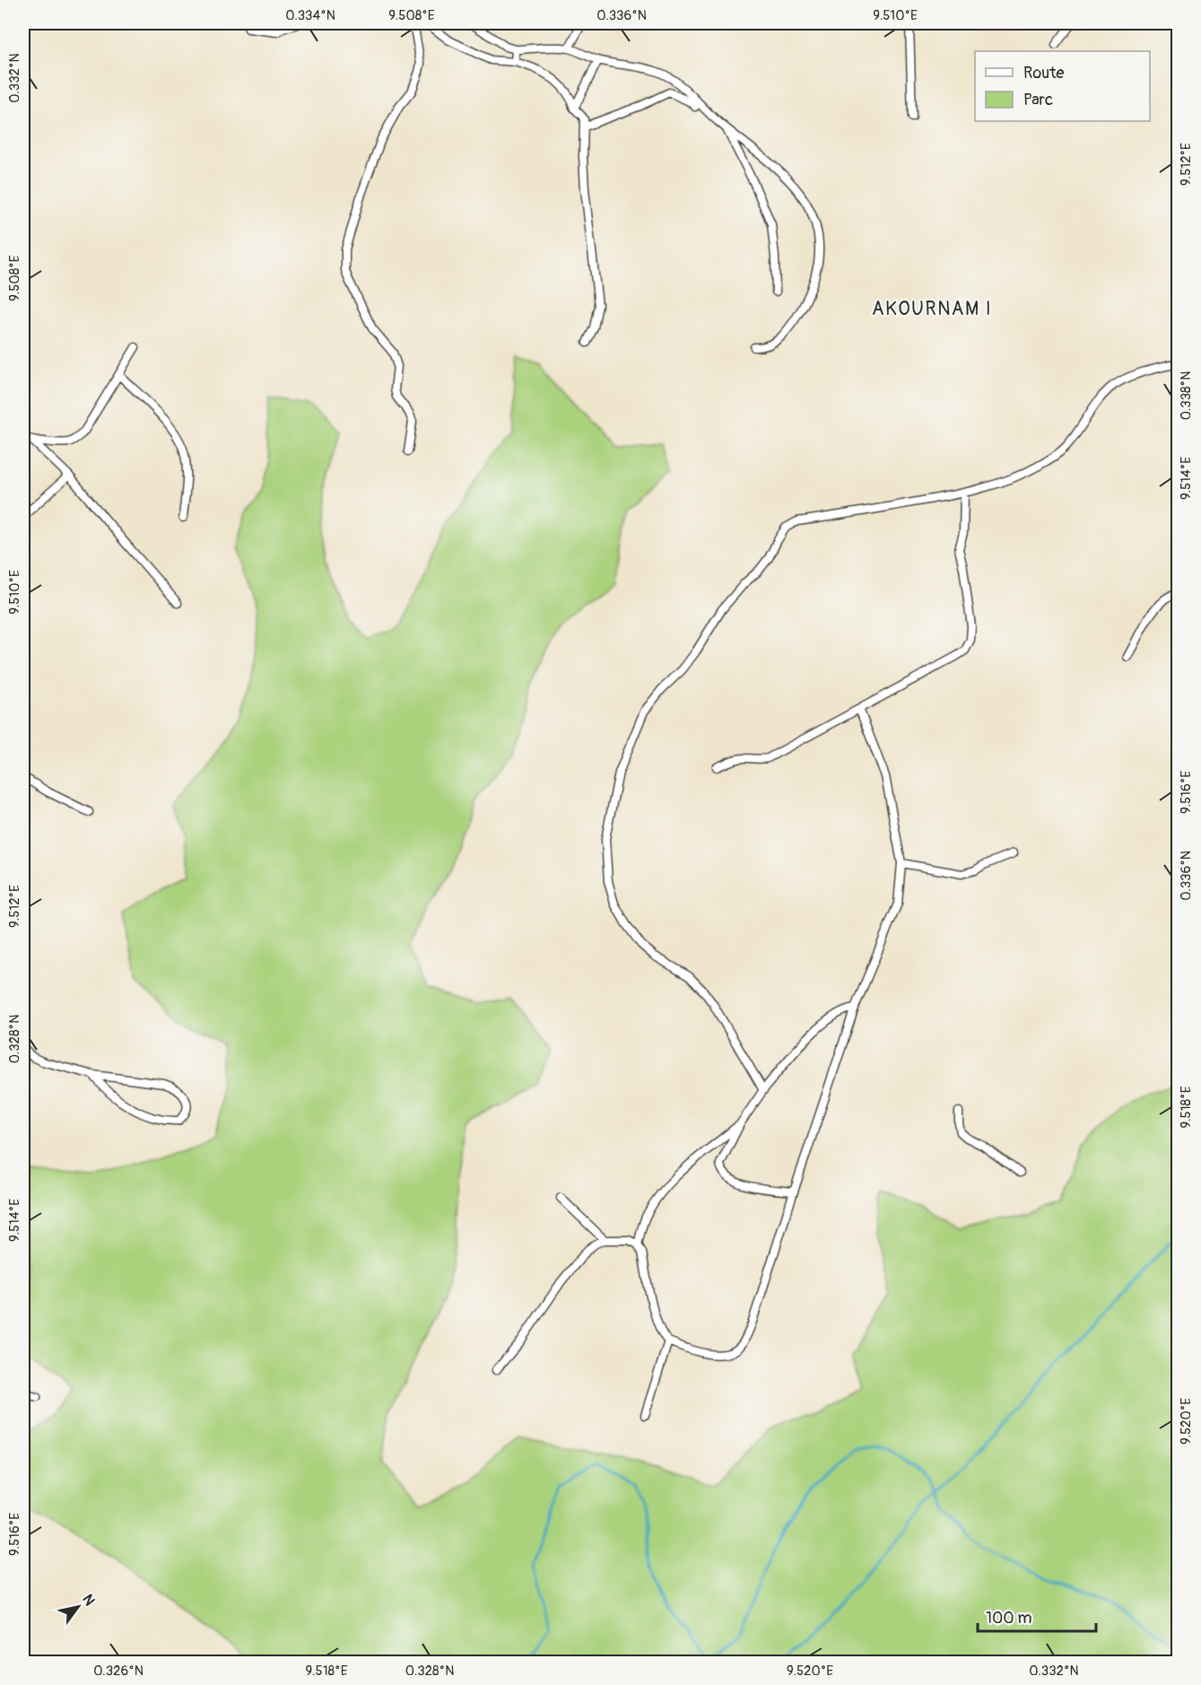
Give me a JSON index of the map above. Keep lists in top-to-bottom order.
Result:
{
  "districts": ["AKOURNAM I"],
  "legend": ["Route", "Parc"],
  "scale_bar": "100 m",
  "north": "top right",
  "coordinates": [
    "0.334°N",
    "9.508°E",
    "0.336°N",
    "9.510°E",
    "0.332°N",
    "9.512°E",
    "0.338°N",
    "9.514°E",
    "9.516°E",
    "0.328°N",
    "9.518°E",
    "9.520°E",
    "0.326°N"
  ]
}
